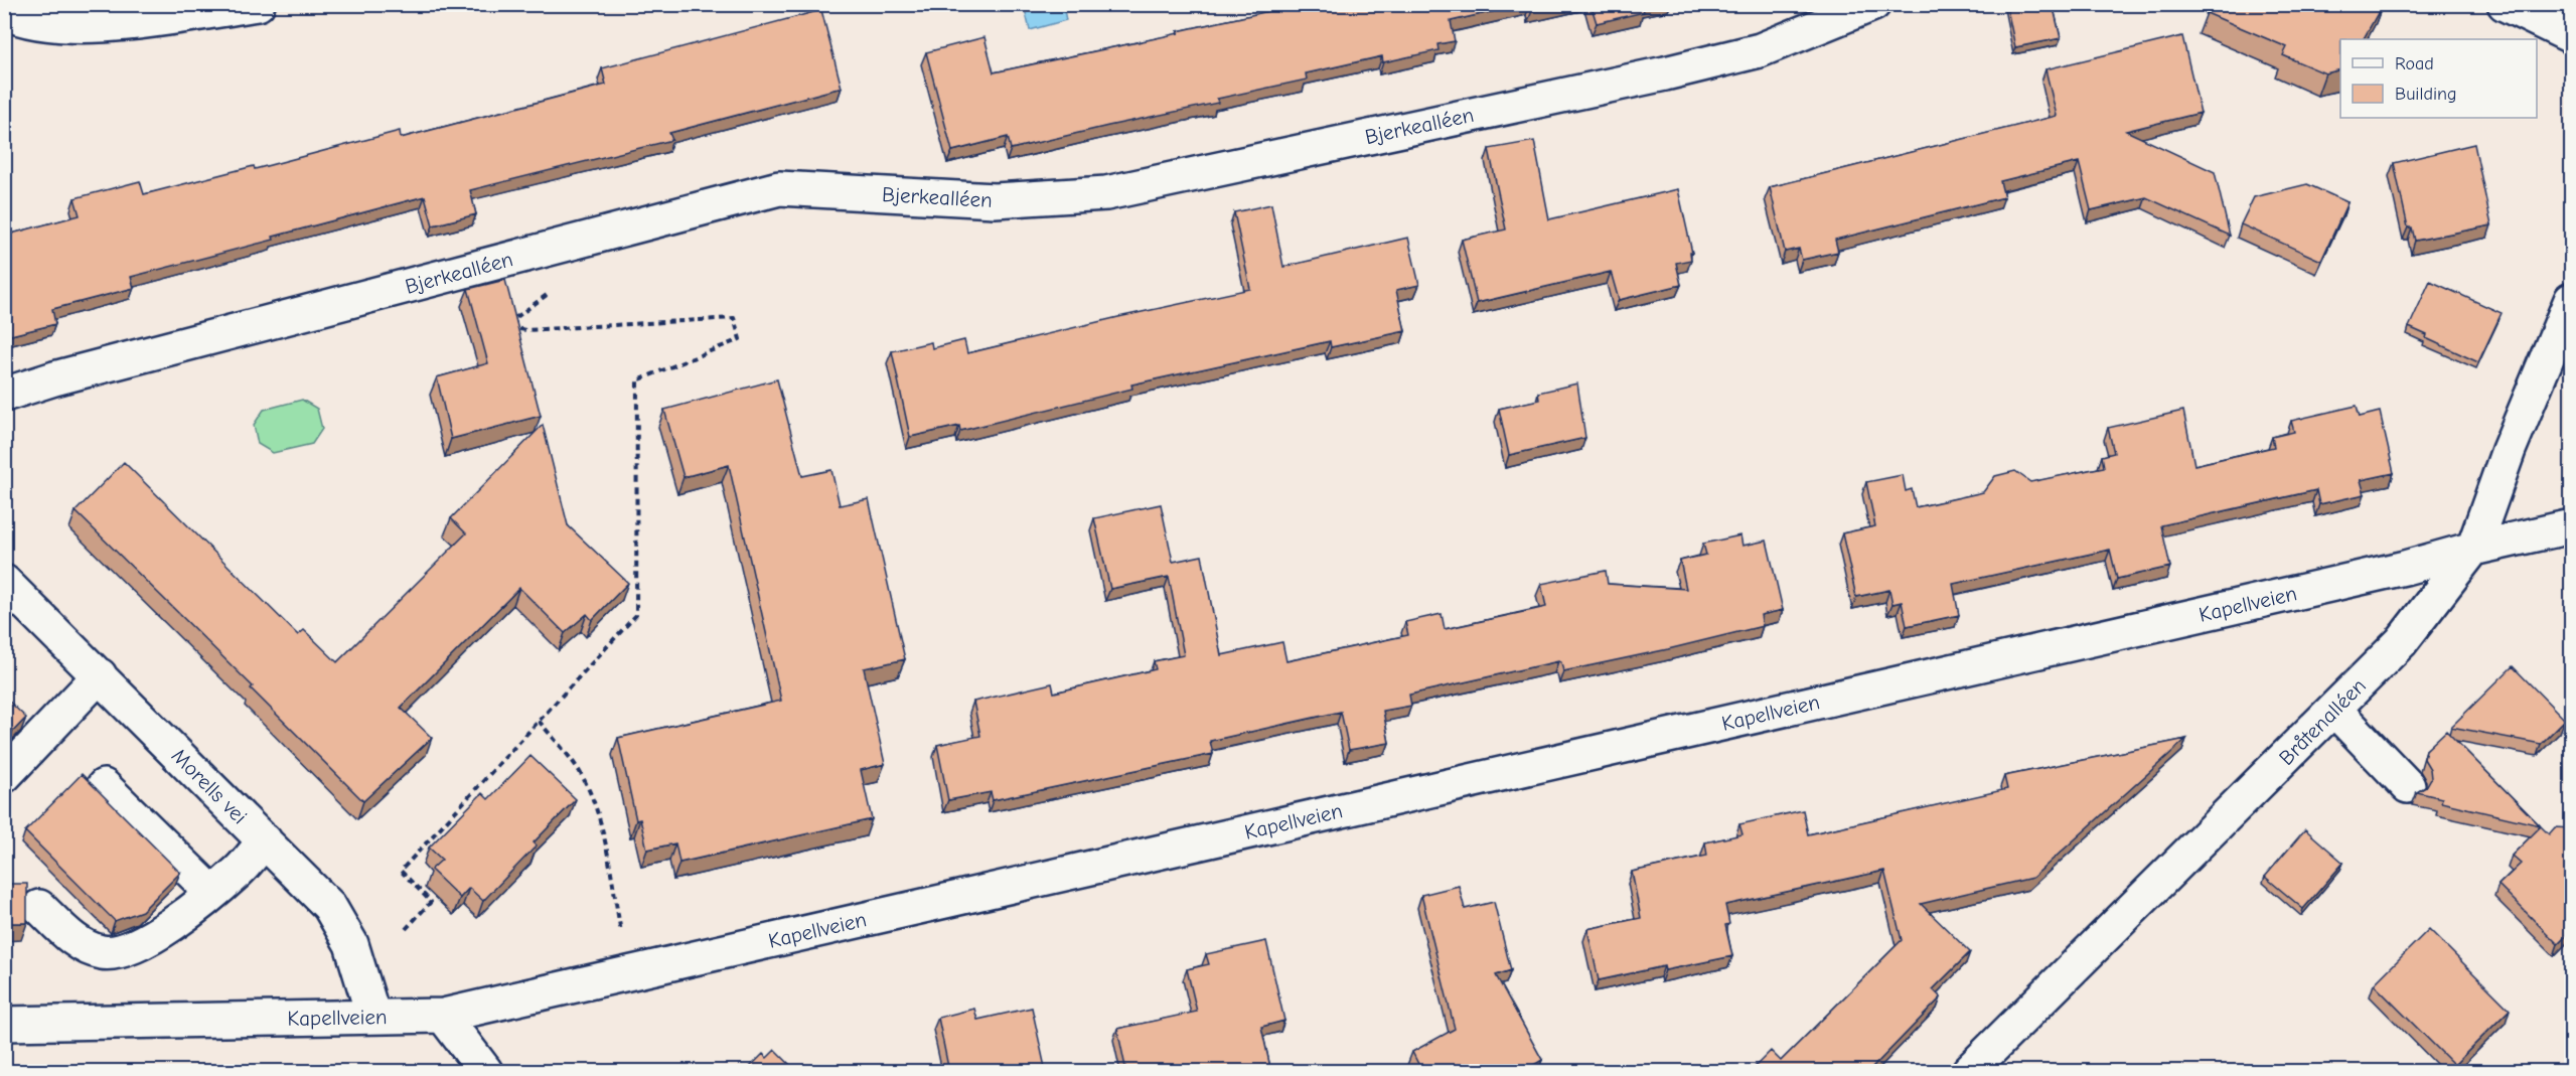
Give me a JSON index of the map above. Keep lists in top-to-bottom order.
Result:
{
  "streets": {
    "street": [
      "Bjerkealléen",
      "Kapellveien",
      "Bråtenalléen",
      "Morells vei"
    ]
  },
  "crossings": [
    ["Kapellveien", "Bråtenalléen"],
    ["Kapellveien", "Morells vei"]
  ],
  "legend": ["Road", "Building"]
}
